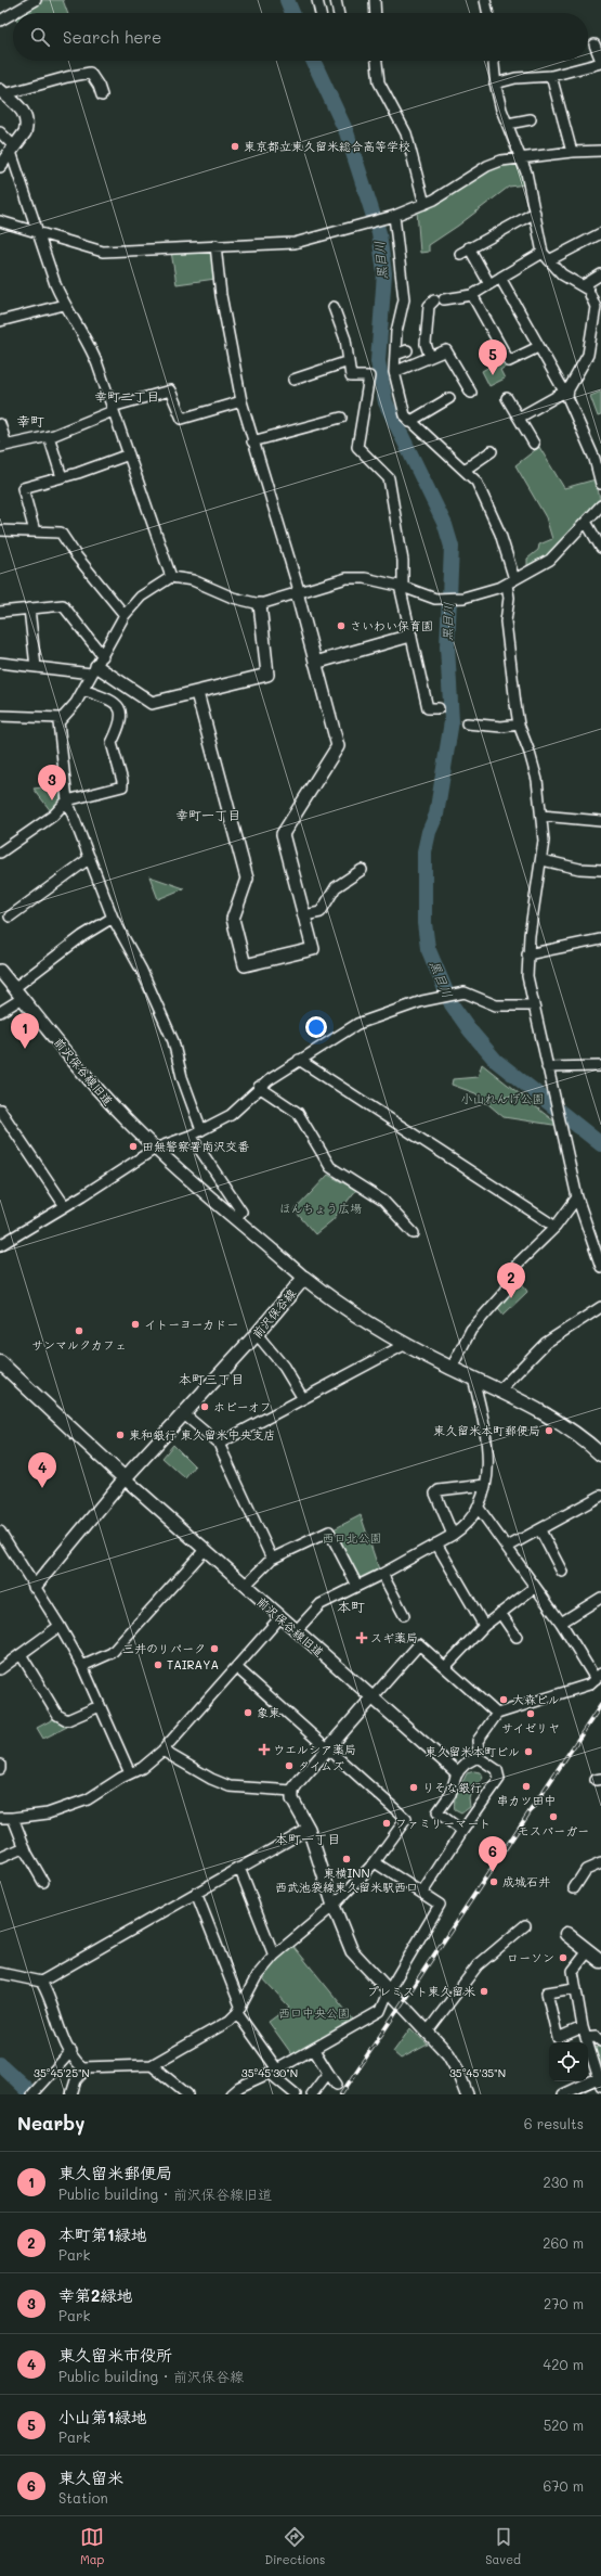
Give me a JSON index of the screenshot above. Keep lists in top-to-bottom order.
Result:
{
  "streets": {
    "main road": ["前沢保谷線"],
    "street": ["前沢保谷線旧道"]
  },
  "crossings": [
    ["前沢保谷線旧道", "前沢保谷線"]
  ],
  "districts": [
    "幸町二丁目",
    "幸町",
    "幸町一丁目",
    "本町三丁目",
    "本町",
    "本町一丁目"
  ],
  "water": ["黒目川"],
  "parks": [
    "小山れんげ公園",
    "ほんちょう広場",
    "西口北公園",
    "西口中央公園"
  ],
  "places": {
    "other": [
      "東京都立東久留米総合高等学校",
      "さいわい保育園",
      "田無警察署南沢交番",
      "イトーヨーカドー",
      "サンマルクカフェ",
      "ホビーオフ",
      "東久留米本町郵便局",
      "東和銀行 東久留米中央支店",
      "三井のリパーク",
      "TAIRAYA",
      "大森ビル",
      "象東",
      "サイゼリヤ",
      "東久留米本町ビル",
      "タイムズ",
      "串カツ田中",
      "りそな銀行",
      "モスバーガー",
      "ファミリーマート",
      "東横INN 西武池袋線東久留米駅西口",
      "成城石井",
      "ローソン",
      "プレミスト東久留米"
    ],
    "health": ["スギ薬局", "ウエルシア薬局"]
  },
  "page": {
    "search": "Search here",
    "pins": [
      "5",
      "3",
      "1",
      "2",
      "4",
      "6"
    ],
    "heading": ["Nearby", "6 results"],
    "list": [
      {
        "mark": "1",
        "name": "東久留米郵便局",
        "note": "Public building · 前沢保谷線旧道",
        "value": "230 m"
      },
      {
        "mark": "2",
        "name": "本町第1緑地",
        "note": "Park",
        "value": "260 m"
      },
      {
        "mark": "3",
        "name": "幸第2緑地",
        "note": "Park",
        "value": "270 m"
      },
      {
        "mark": "4",
        "name": "東久留米市役所",
        "note": "Public building · 前沢保谷線",
        "value": "420 m"
      },
      {
        "mark": "5",
        "name": "小山第1緑地",
        "note": "Park",
        "value": "520 m"
      },
      {
        "mark": "6",
        "name": "東久留米",
        "note": "Station",
        "value": "670 m"
      }
    ],
    "nav": ["Map", "Directions", "Saved"]
  },
  "coordinates": ["35°45'25\"N", "35°45'30\"N", "35°45'35\"N"]
}
